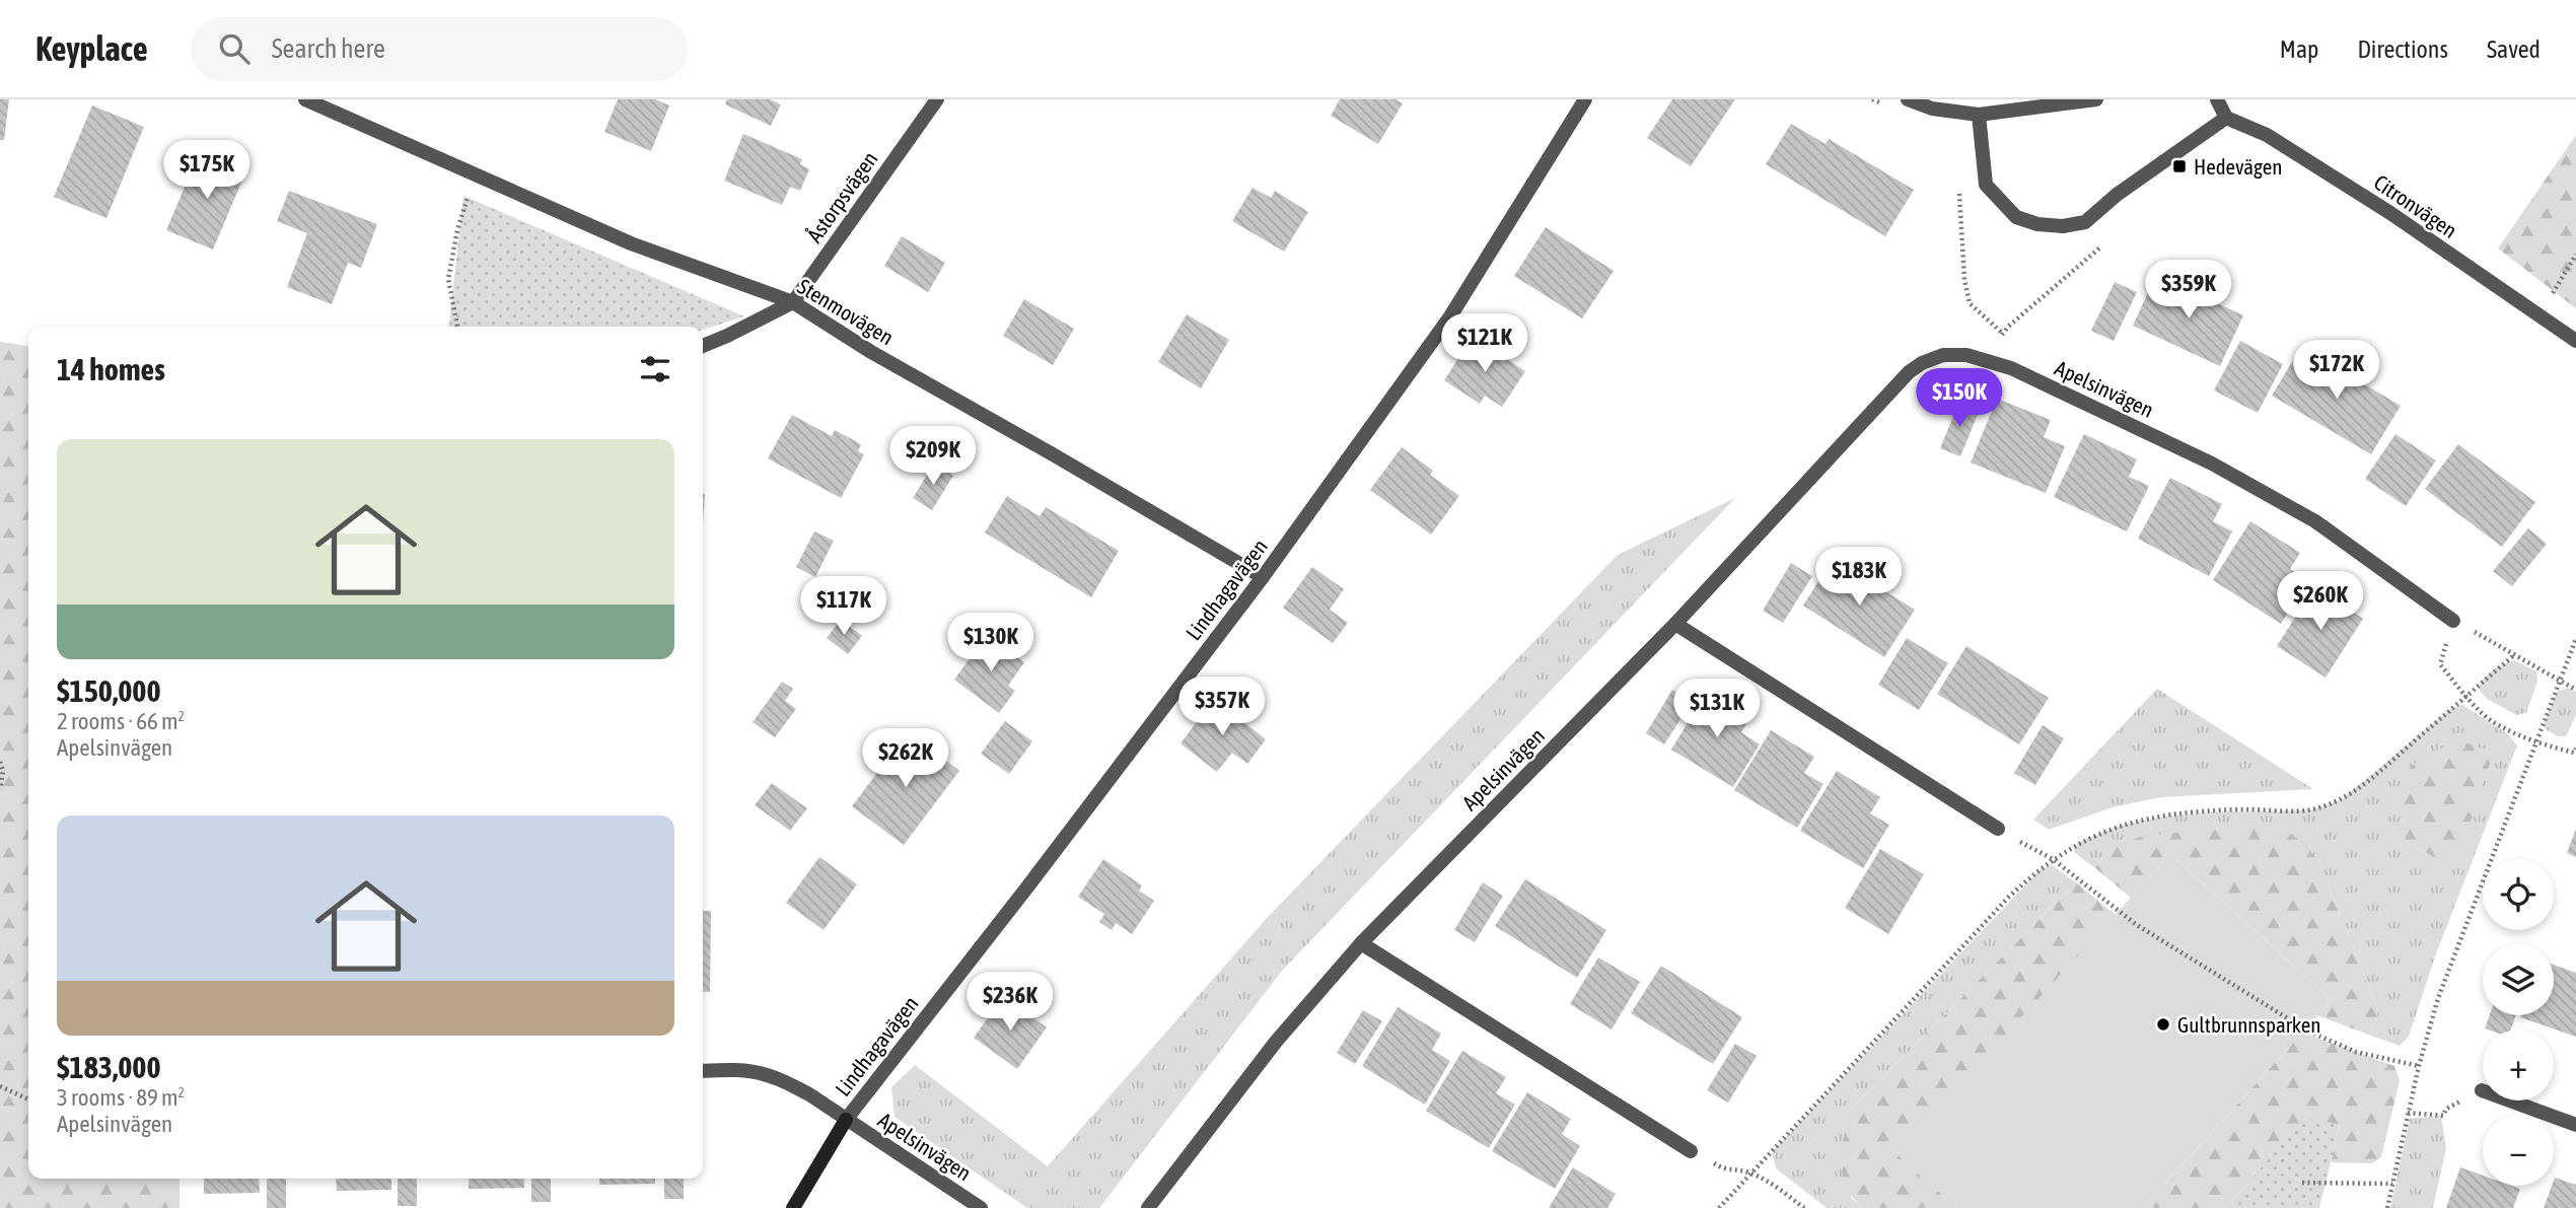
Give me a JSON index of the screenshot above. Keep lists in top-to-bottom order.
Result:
{
  "streets": {
    "street": [
      "Åstorpsvägen",
      "Citronvägen",
      "Stenmovägen",
      "Apelsinvägen",
      "Lindhagavägen"
    ]
  },
  "crossings": [
    ["Åstorpsvägen", "Stenmovägen"],
    ["Stenmovägen", "Lindhagavägen"],
    ["Apelsinvägen", "Lindhagavägen"]
  ],
  "places": {
    "transit": ["Hedevägen"],
    "other": ["Gultbrunnsparken"]
  },
  "page": {
    "header": "Keyplace",
    "search": "Search here",
    "nav": ["Map", "Directions", "Saved"],
    "price": [
      "$175K",
      "$359K",
      "$121K",
      "$172K",
      "$150K",
      "$209K",
      "$183K",
      "$260K",
      "$117K",
      "$130K",
      "$357K",
      "$131K",
      "$262K",
      "$236K"
    ],
    "heading": "14 homes",
    "list": [
      {
        "name": "$150,000",
        "note": "2 rooms · 66 m² · Apelsinvägen"
      },
      {
        "name": "$183,000",
        "note": "3 rooms · 89 m² · Apelsinvägen"
      }
    ],
    "map_buttons": ["+", "−"]
  }
}
